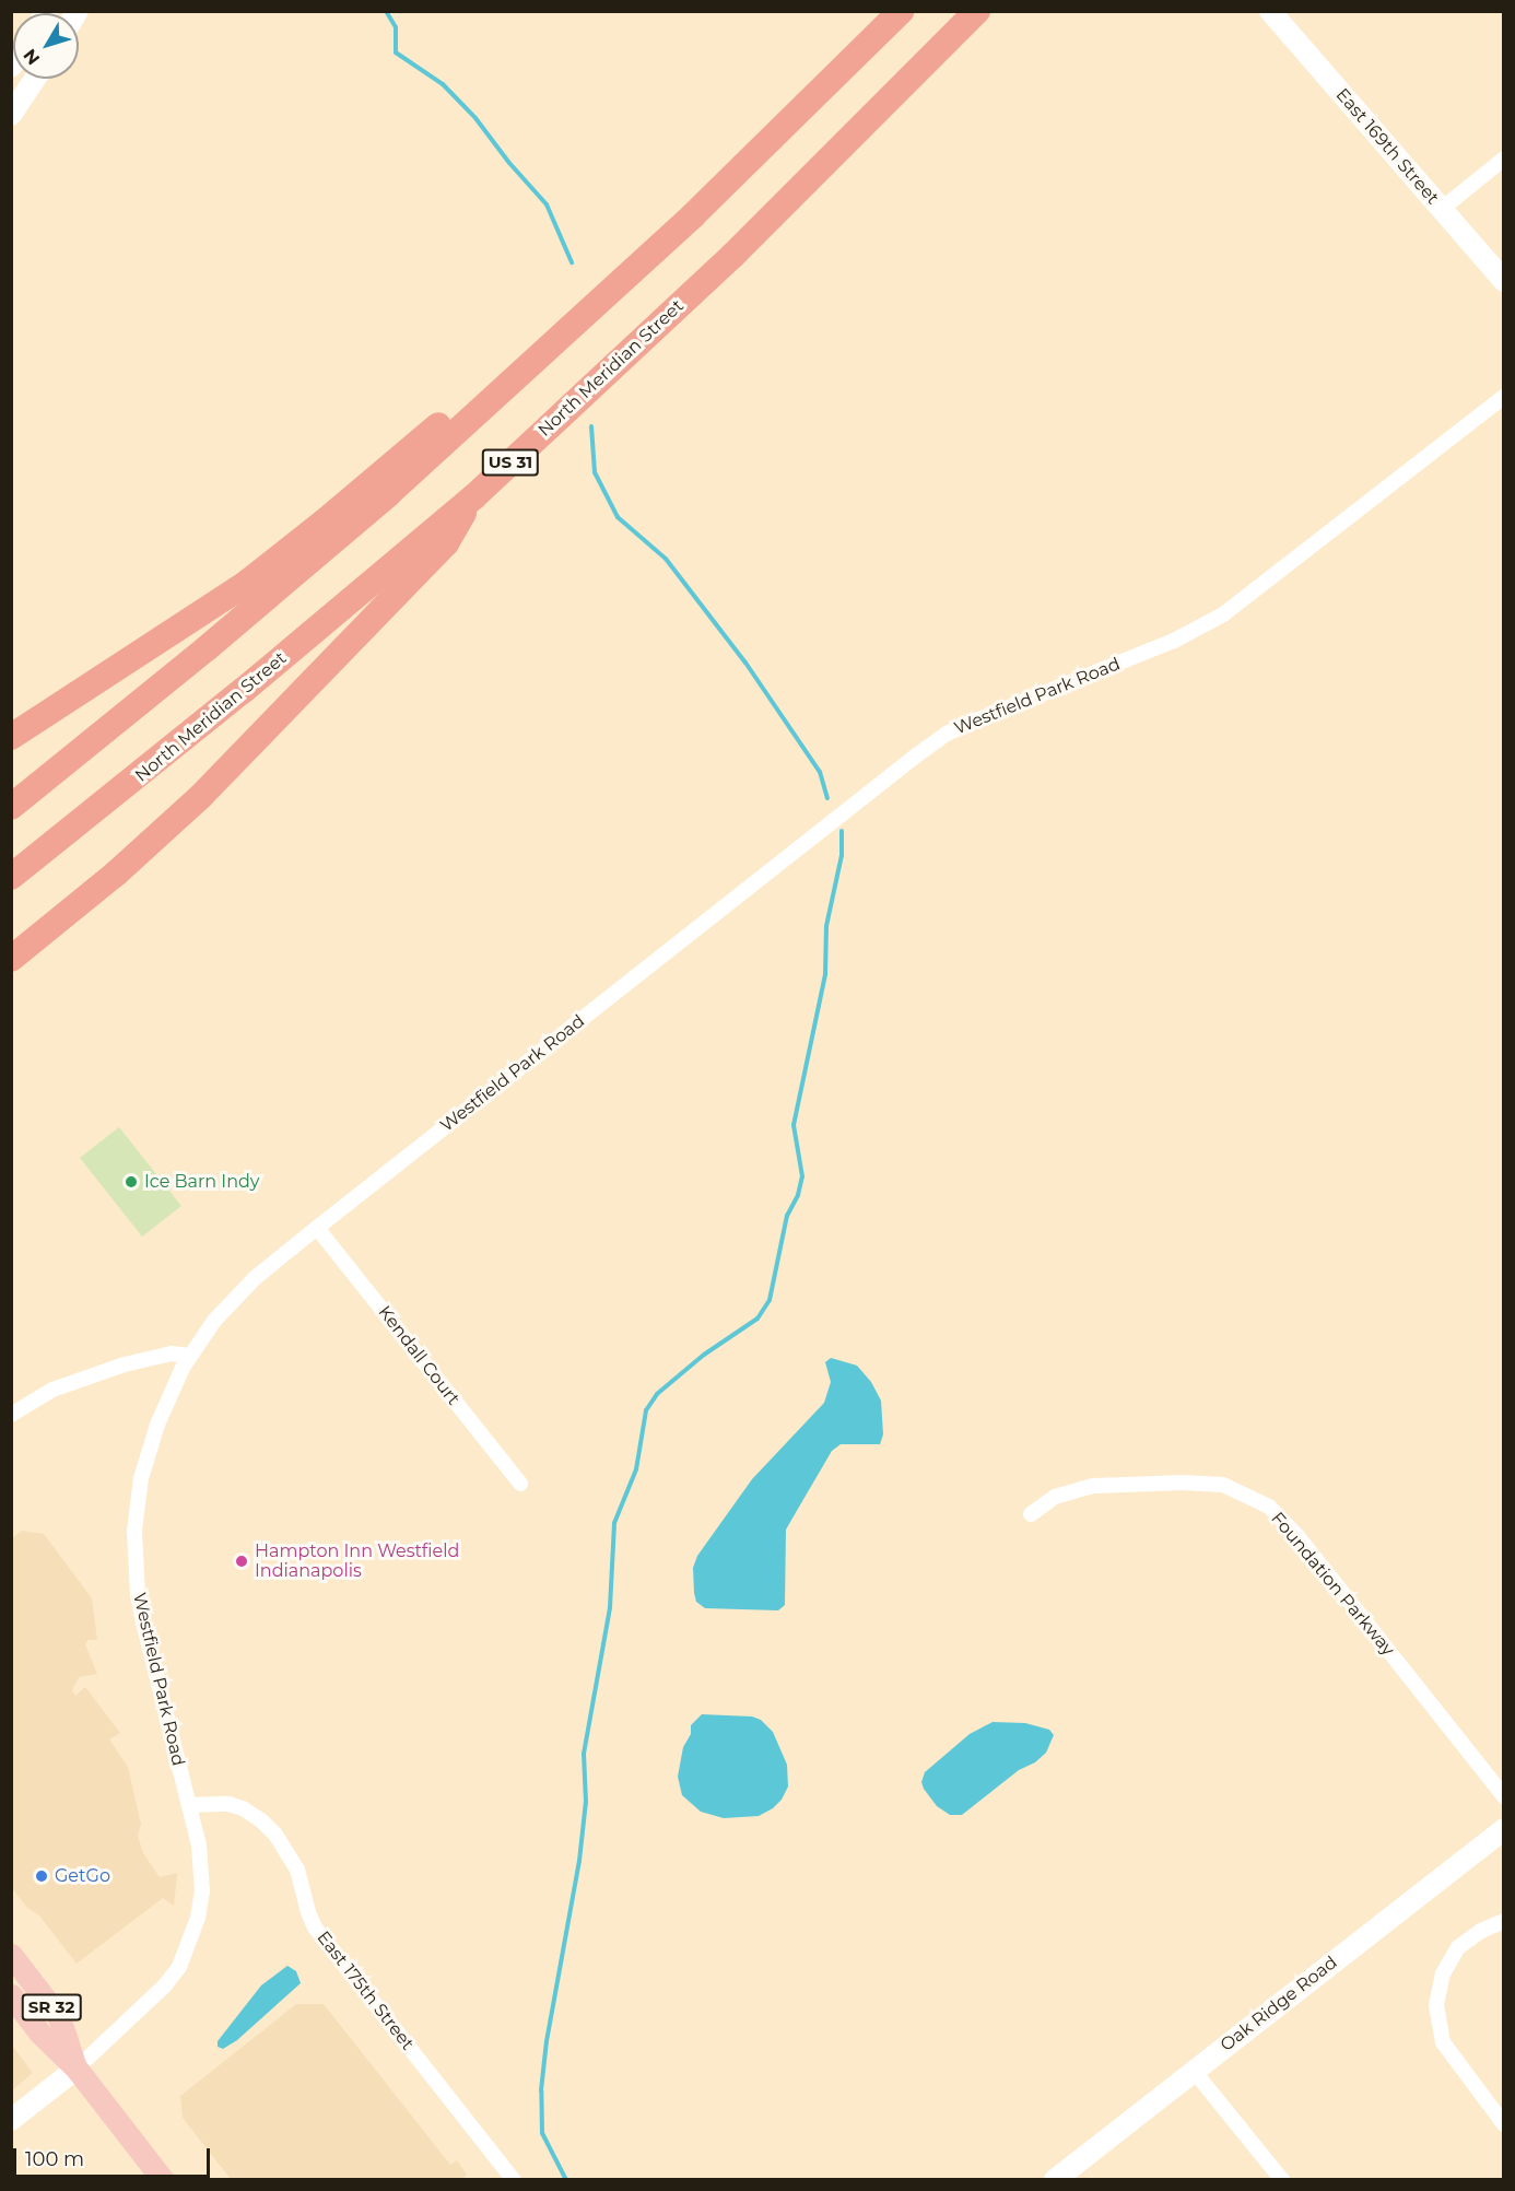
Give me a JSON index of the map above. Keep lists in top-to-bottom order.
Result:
{
  "streets": {
    "highway": ["North Meridian Street", "US 31"],
    "main road": ["SR 32"],
    "street": [
      "East 169th Street",
      "Westfield Park Road",
      "Kendall Court",
      "Foundation Parkway",
      "East 175th Street",
      "Oak Ridge Road"
    ]
  },
  "crossings": [
    ["Westfield Park Road", "Kendall Court"],
    ["Westfield Park Road", "East 175th Street"],
    ["Westfield Park Road", "SR 32"]
  ],
  "places": ["Ice Barn Indy", "Hampton Inn Westfield Indianapolis", "GetGo"],
  "scale_bar": "100 m",
  "north": "bottom left"
}
